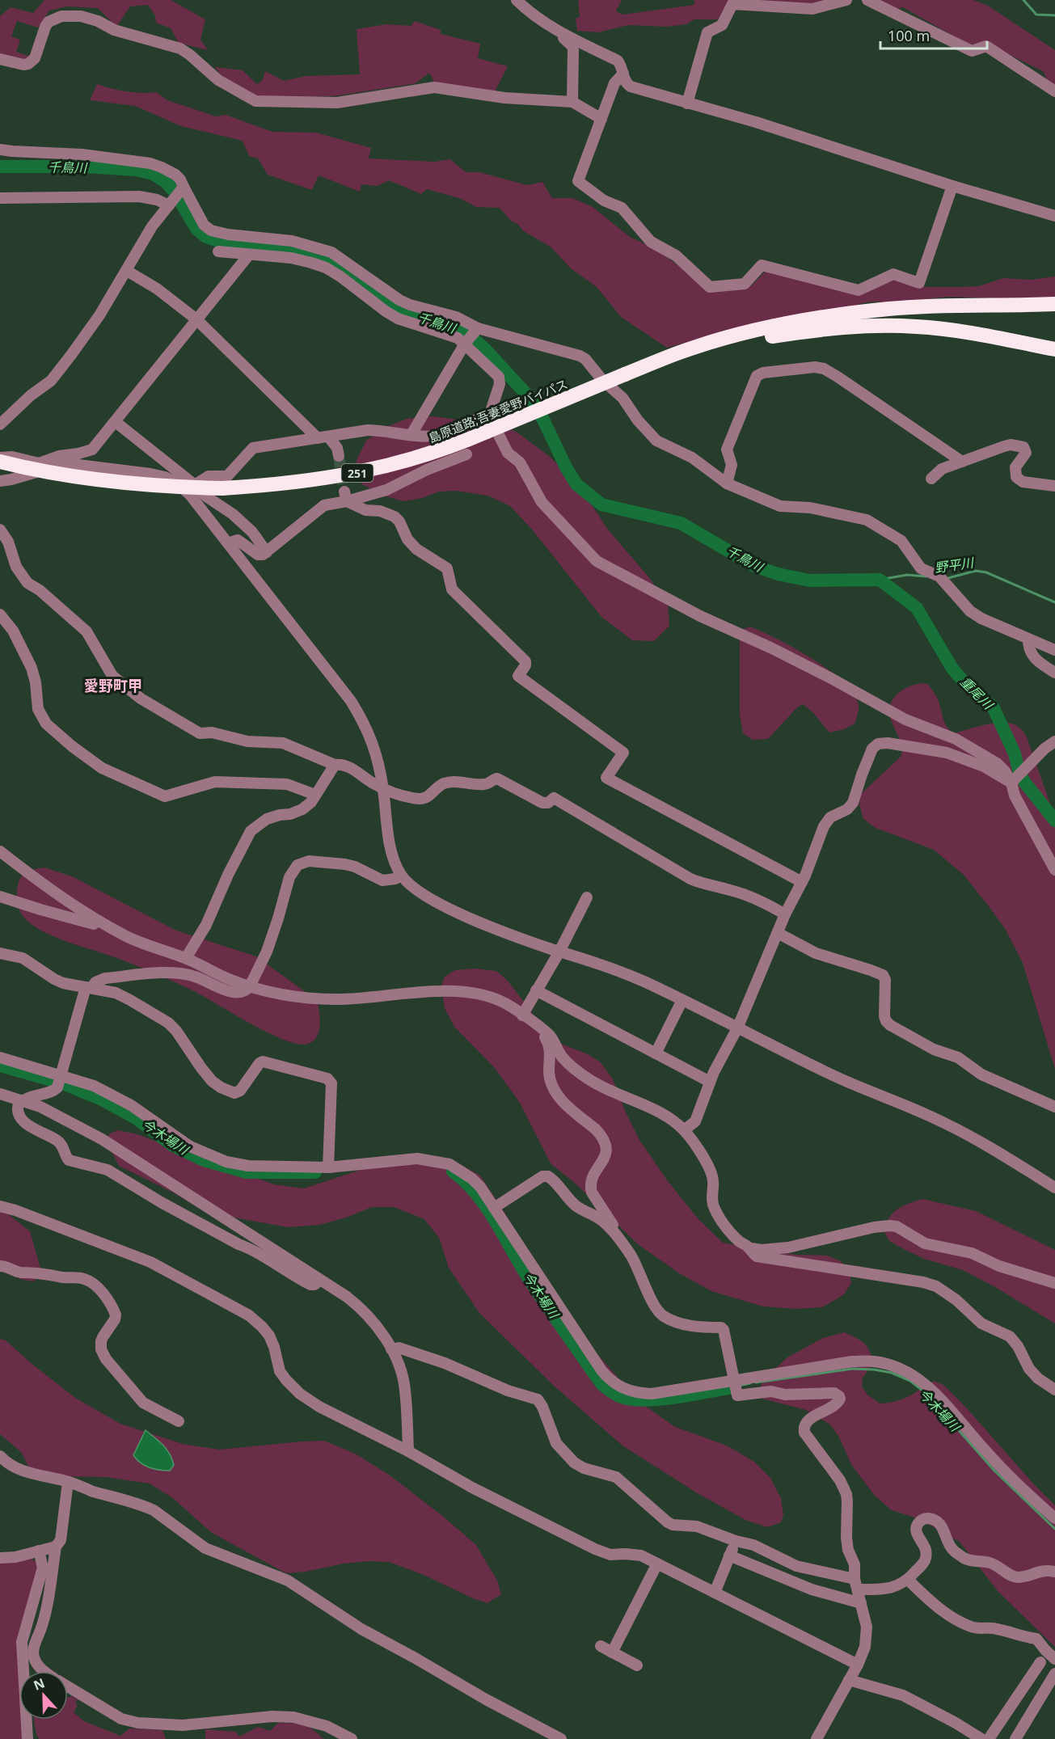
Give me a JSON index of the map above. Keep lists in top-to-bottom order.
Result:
{
  "streets": {
    "highway": ["島原道路;吾妻愛野バイパス", "251"]
  },
  "districts": ["愛野町甲"],
  "water": [
    "千鳥川",
    "野平川",
    "重尾川",
    "今木場川"
  ],
  "scale_bar": "100 m",
  "north": "top"
}
